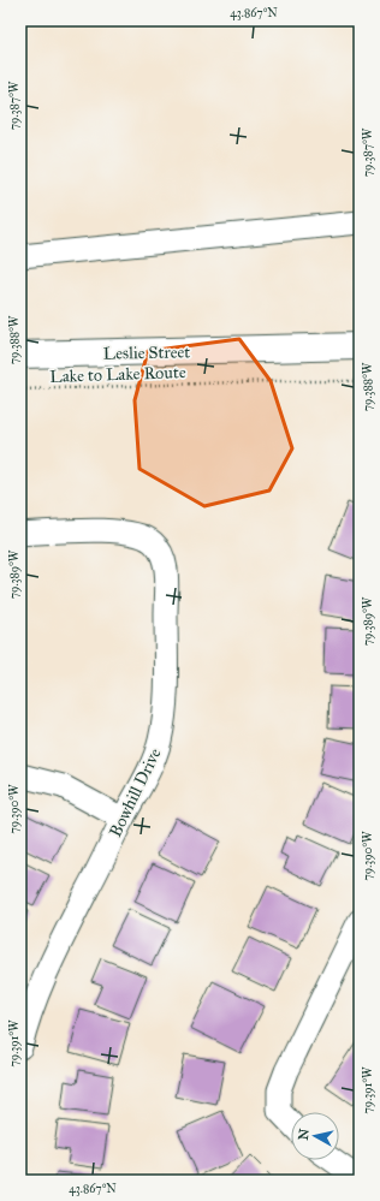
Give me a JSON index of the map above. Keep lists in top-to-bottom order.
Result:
{
  "streets": {
    "main road": ["Leslie Street"],
    "street": ["Bowhill Drive"],
    "path": ["Lake to Lake Route"]
  },
  "north": "left",
  "coordinates": [
    "43.867°N",
    "79.387°W",
    "79.388°W",
    "79.389°W",
    "79.390°W",
    "79.391°W"
  ]
}
